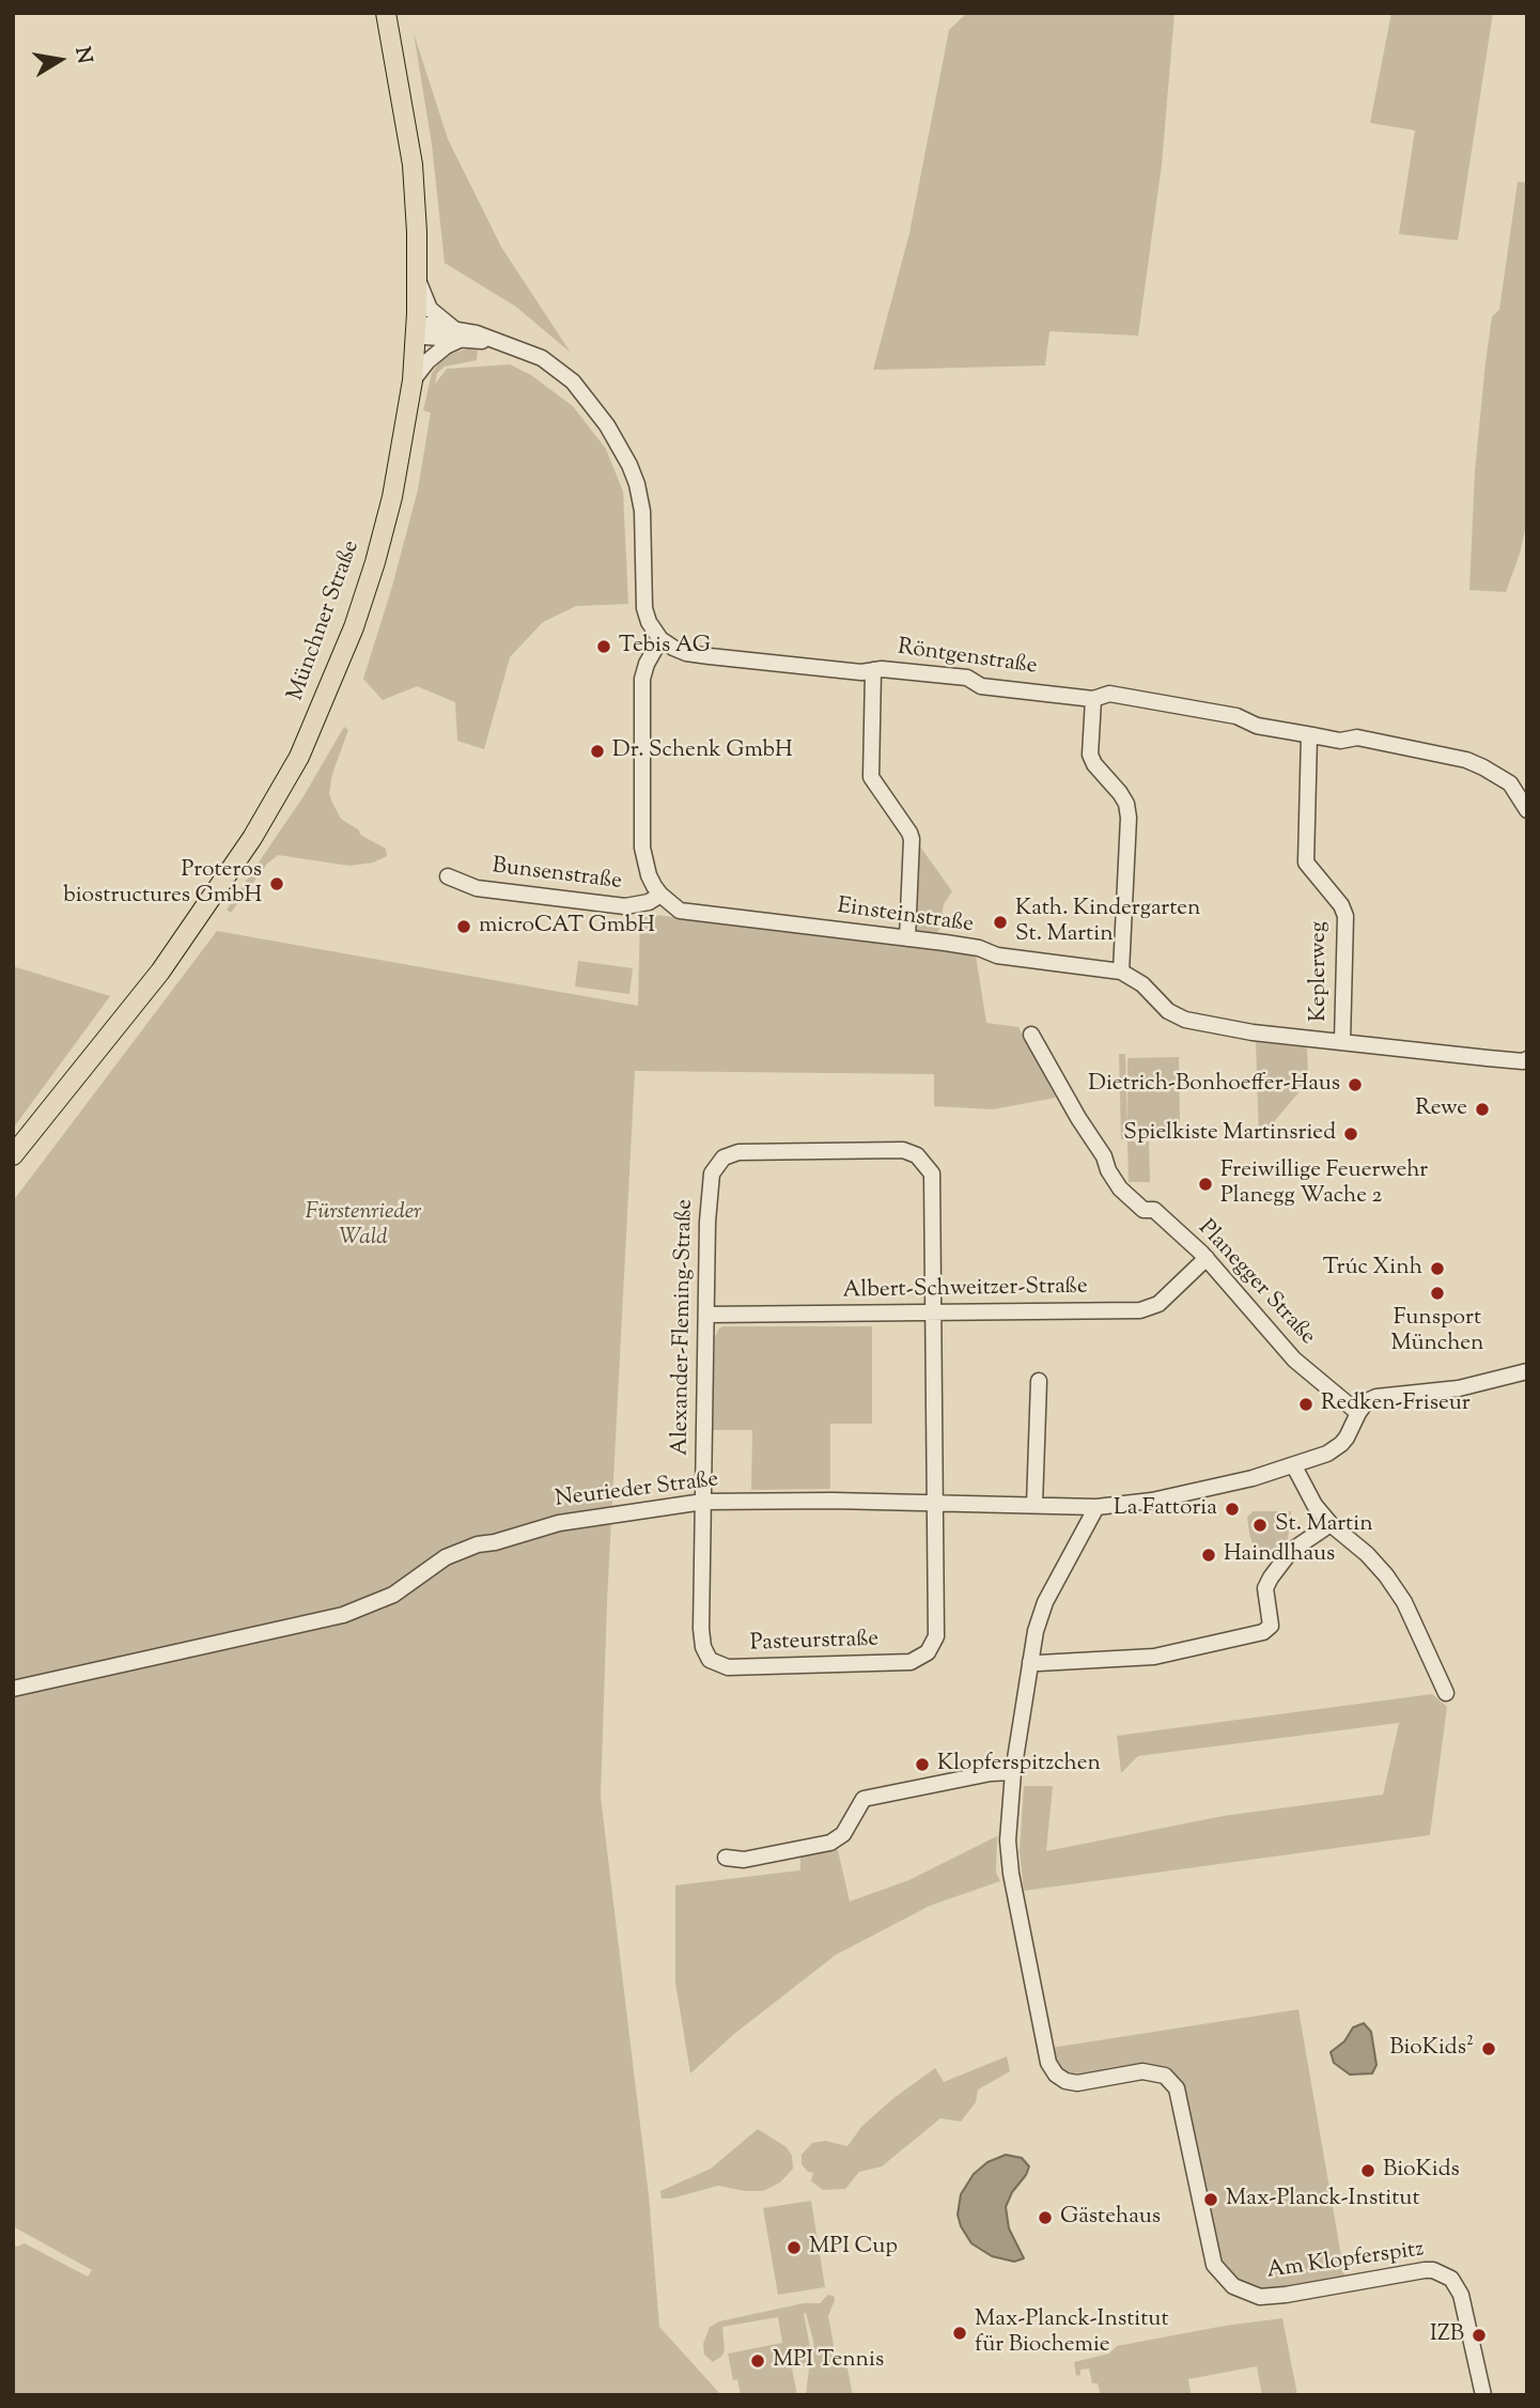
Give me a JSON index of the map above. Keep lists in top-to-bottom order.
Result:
{
  "streets": {
    "main road": ["Münchner Straße"],
    "street": [
      "Röntgenstraße",
      "Bunsenstraße",
      "Einsteinstraße",
      "Keplerweg",
      "Planegger Straße",
      "Albert-Schweitzer-Straße",
      "Alexander-Fleming-Straße",
      "Neurieder Straße",
      "Pasteurstraße",
      "Am Klopferspitz"
    ]
  },
  "crossings": [
    ["Röntgenstraße", "Keplerweg"],
    ["Bunsenstraße", "Einsteinstraße"],
    ["Einsteinstraße", "Keplerweg"],
    ["Planegger Straße", "Albert-Schweitzer-Straße"],
    ["Planegger Straße", "Neurieder Straße"],
    ["Albert-Schweitzer-Straße", "Alexander-Fleming-Straße"],
    ["Albert-Schweitzer-Straße", "Pasteurstraße"],
    ["Alexander-Fleming-Straße", "Neurieder Straße"],
    ["Alexander-Fleming-Straße", "Pasteurstraße"],
    ["Neurieder Straße", "Pasteurstraße"],
    ["Neurieder Straße", "Am Klopferspitz"]
  ],
  "parks": ["Fürstenrieder Wald"],
  "places": [
    "Tebis AG",
    "Dr. Schenk GmbH",
    "Proteros biostructures GmbH",
    "Kath. Kindergarten St. Martin",
    "microCAT GmbH",
    "Dietrich-Bonhoeffer-Haus",
    "Rewe",
    "Spielkiste Martinsried",
    "Freiwillige Feuerwehr Planegg Wache 2",
    "Trúc Xinh",
    "Funsport München",
    "Redken-Friseur",
    "La Fattoria",
    "St. Martin",
    "Haindlhaus",
    "Klopferspitzchen",
    "BioKids²",
    "BioKids",
    "Max-Planck-Institut",
    "Gästehaus",
    "MPI Cup",
    "Max-Planck-Institut für Biochemie",
    "IZB",
    "MPI Tennis"
  ],
  "north": "right"
}
